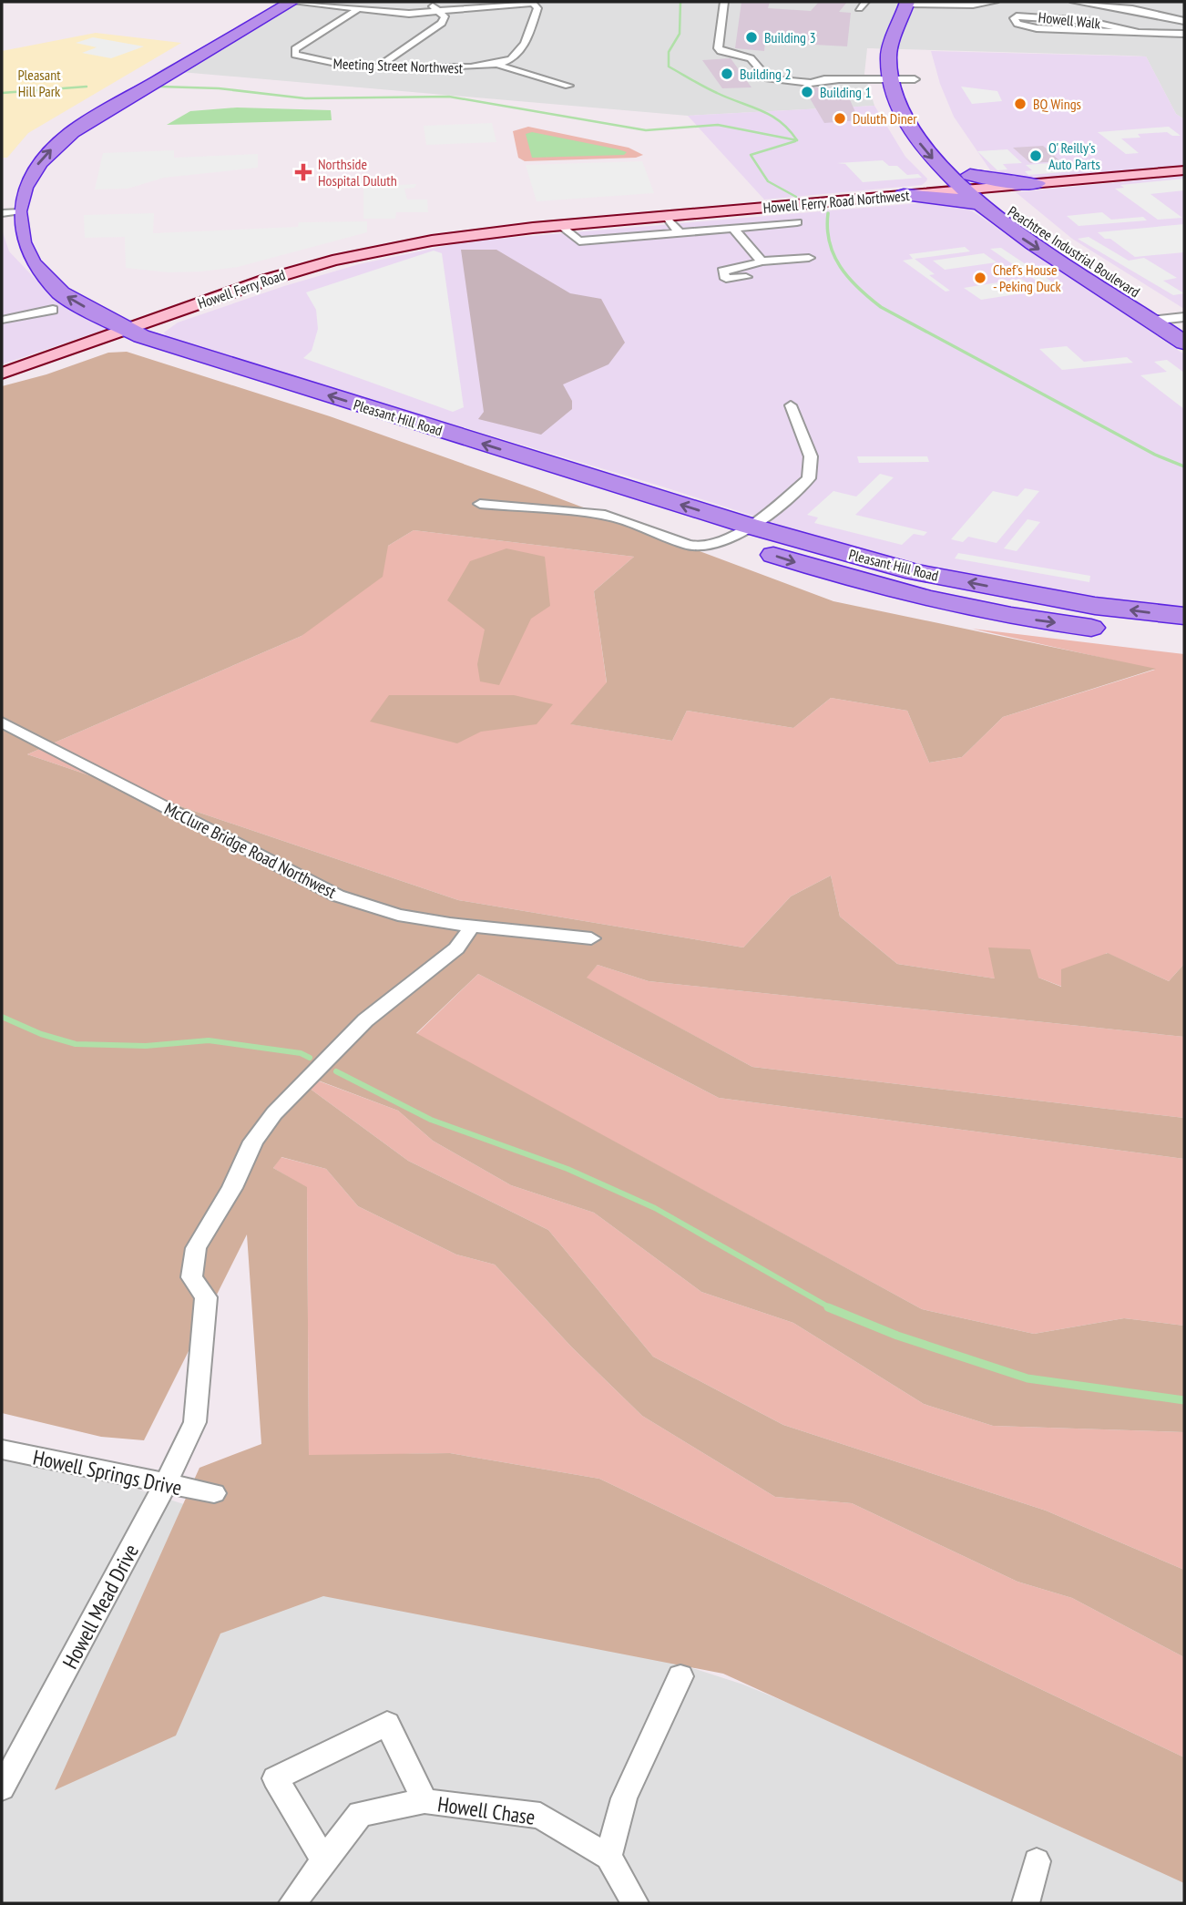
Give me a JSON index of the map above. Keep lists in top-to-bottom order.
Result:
{
  "streets": {
    "highway": ["Peachtree Industrial Boulevard", "Pleasant Hill Road"],
    "street": [
      "Howell Walk",
      "Meeting Street Northwest",
      "Howell Ferry Road Northwest",
      "Howell Ferry Road",
      "McClure Bridge Road Northwest",
      "Howell Springs Drive",
      "Howell Mead Drive",
      "Howell Chase"
    ]
  },
  "crossings": [
    ["Howell Ferry Road Northwest", "Howell Ferry Road"],
    ["Howell Ferry Road", "Pleasant Hill Road"],
    ["McClure Bridge Road Northwest", "Howell Mead Drive"],
    ["Howell Springs Drive", "Howell Mead Drive"]
  ],
  "parks": ["Pleasant Hill Park"],
  "places": {
    "other": [
      "Building 3",
      "Building 2",
      "Building 1",
      "BQ Wings",
      "Duluth Diner",
      "O' Reilly's Auto Parts",
      "Chef's House - Peking Duck"
    ],
    "health": ["Northside Hospital Duluth"]
  }
}
